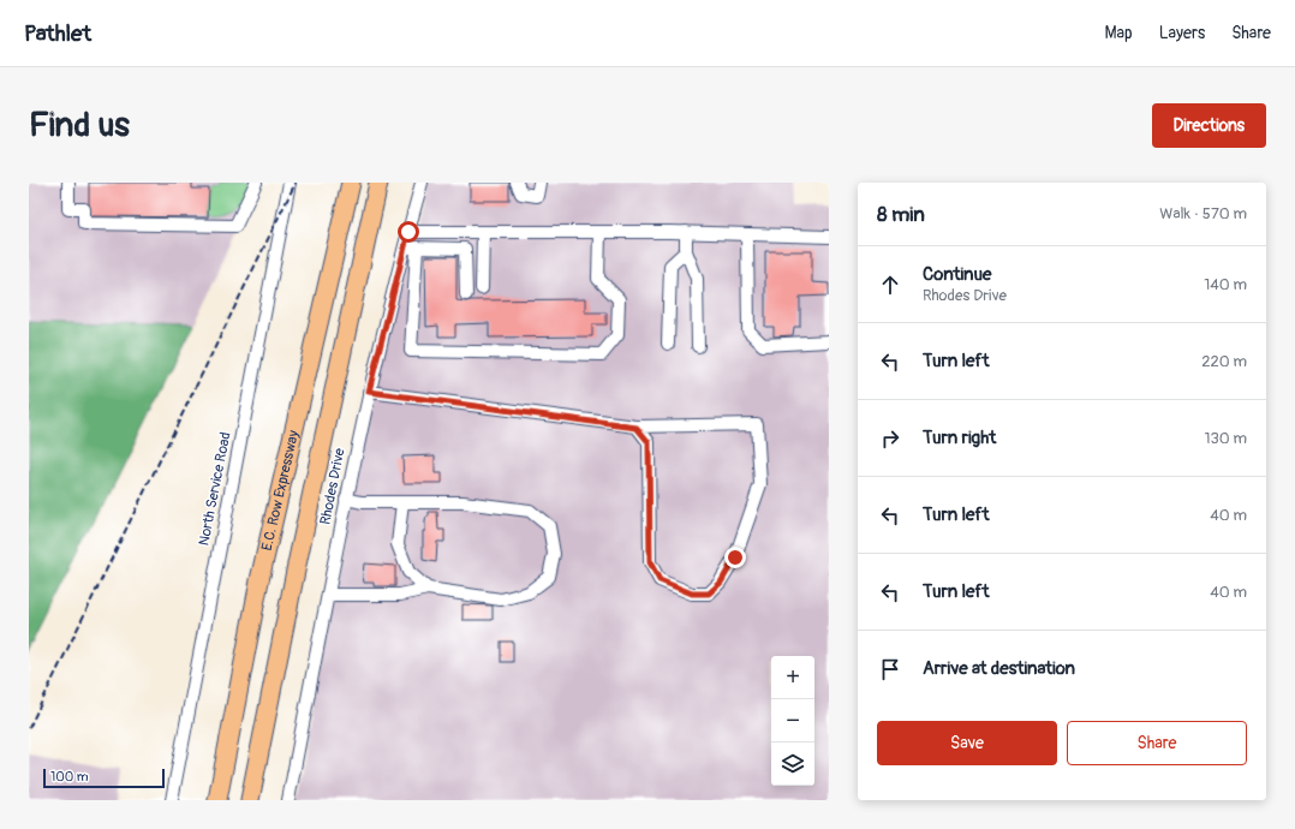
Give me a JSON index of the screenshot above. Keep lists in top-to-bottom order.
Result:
{
  "streets": {
    "highway": ["E.C. Row Expressway"],
    "street": ["Rhodes Drive", "North Service Road"]
  },
  "scale_bar": "100 m",
  "page": {
    "header": "Pathlet",
    "nav": ["Map", "Layers", "Share"],
    "buttons": [
      "Directions",
      ["Save", "Share"]
    ],
    "title": "Find us",
    "heading": ["8 min", "Walk · 570 m"],
    "list": [
      ["Continue", "Rhodes Drive", "140 m"],
      ["Turn left", "220 m"],
      ["Turn right", "130 m"],
      ["Turn left", "40 m"],
      ["Turn left", "40 m"],
      "Arrive at destination"
    ],
    "map_buttons": ["+", "−"],
    "scale": "100 m"
  }
}
